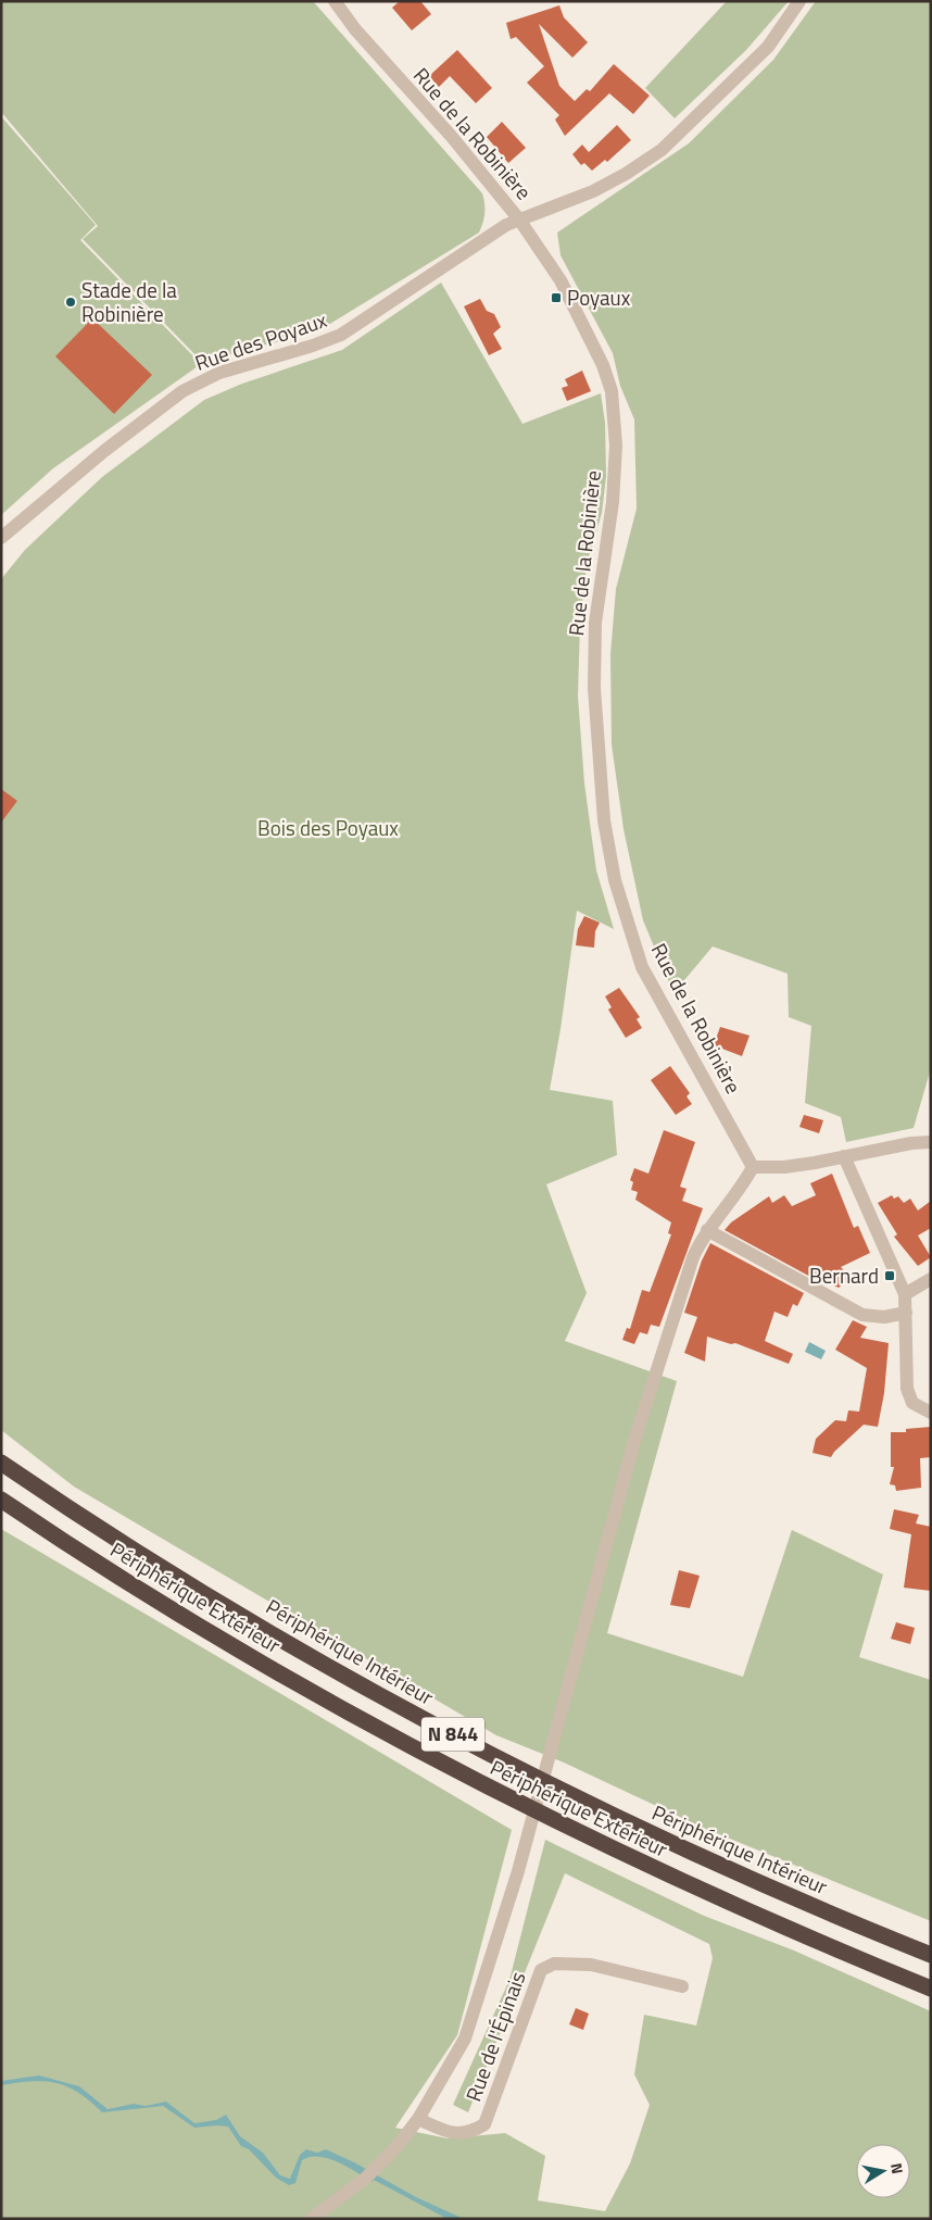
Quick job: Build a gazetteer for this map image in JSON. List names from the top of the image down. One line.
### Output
{"streets":{"highway":["Périphérique Extérieur","Périphérique Intérieur","N 844"],"street":["Rue de la Robinière","Rue des Poyaux","Rue de l'Épinais"]},"crossings":[["Rue de la Robinière","Rue des Poyaux"]],"parks":["Bois des Poyaux"],"places":{"transit":["Poyaux","Bernard"],"other":["Stade de la Robinière"]},"north":"right"}
